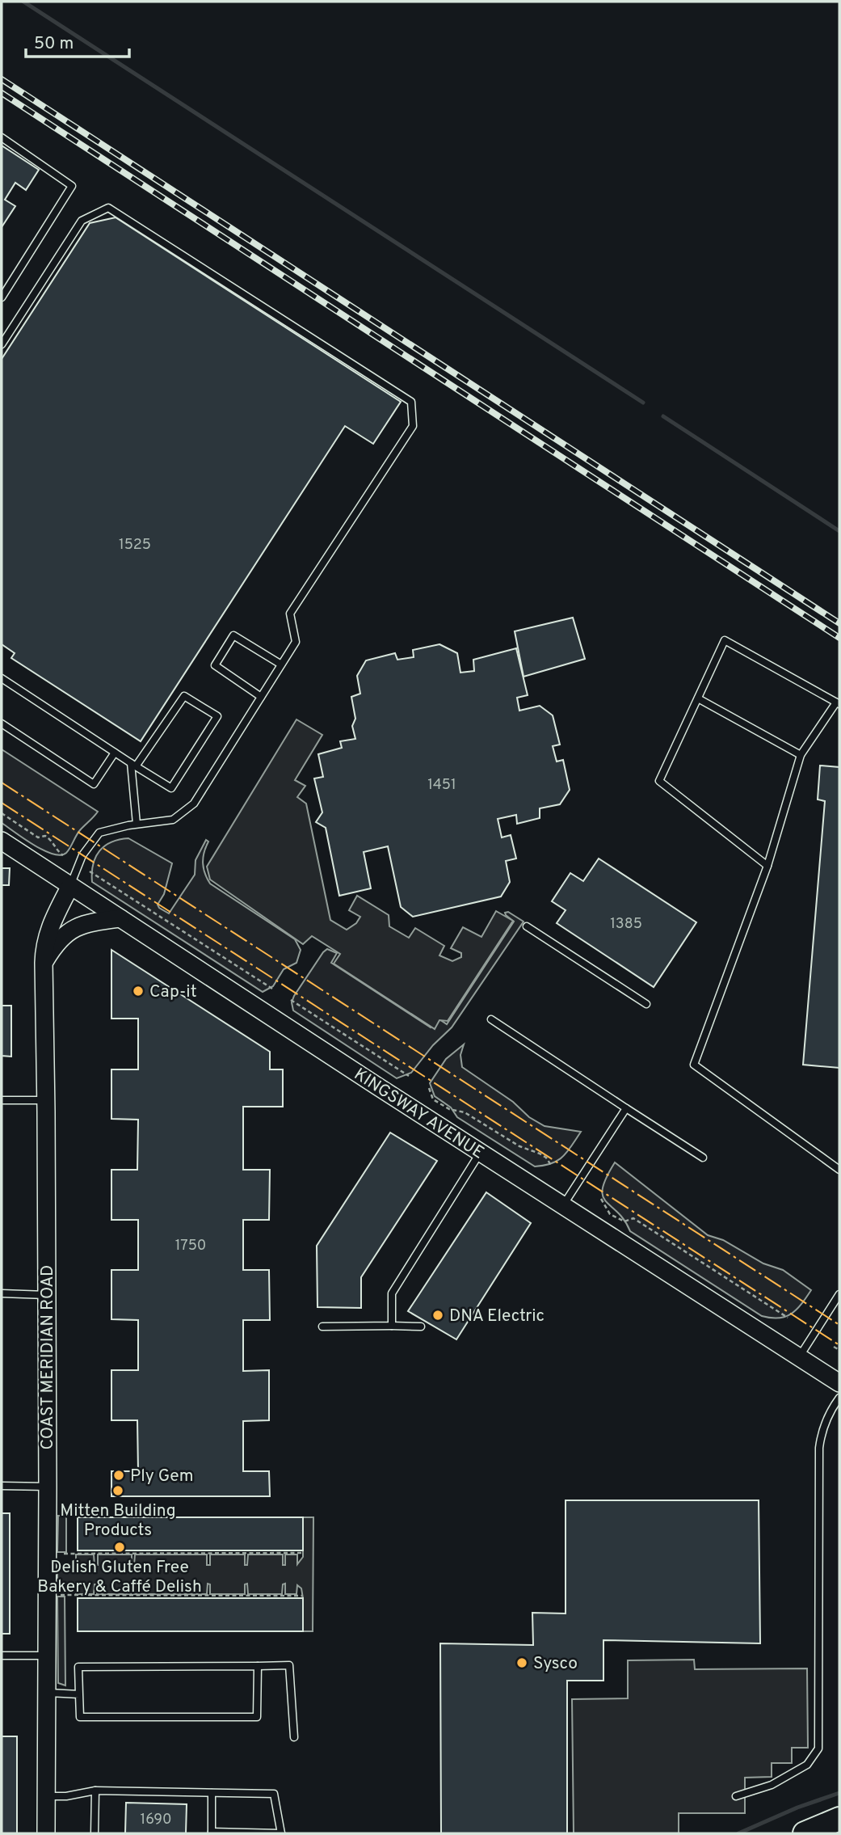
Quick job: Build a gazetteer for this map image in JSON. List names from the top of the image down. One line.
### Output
{"streets":{"main road":["KINGSWAY AVENUE","COAST MERIDIAN ROAD"]},"crossings":[["KINGSWAY AVENUE","COAST MERIDIAN ROAD"]],"places":["Cap-it","DNA Electric","Ply Gem","Mitten Building Products","Delish Gluten Free Bakery & Caffé Delish","Sysco"],"house_numbers":["1525","1451","1385","1750","1690"],"scale_bar":"50 m"}
